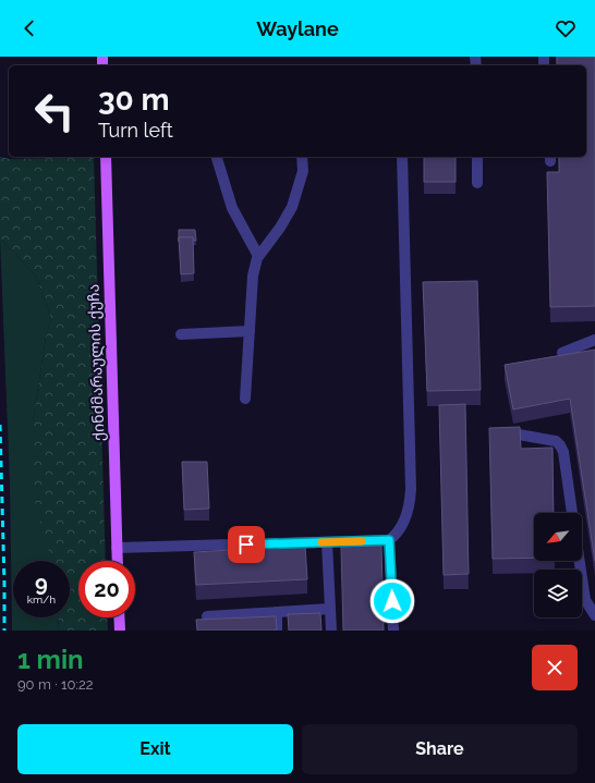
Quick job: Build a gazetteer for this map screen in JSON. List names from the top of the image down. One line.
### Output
{"streets":{"main road":["ქინძმარაულის ქუჩა"]},"north":"bottom left","page":{"header":"Waylane","turn":["30 m","Turn left"],"speed":"9 km/h","limit":"20","heading":["1 min","90 m · 10:22"],"buttons":["Exit","Share"]}}
